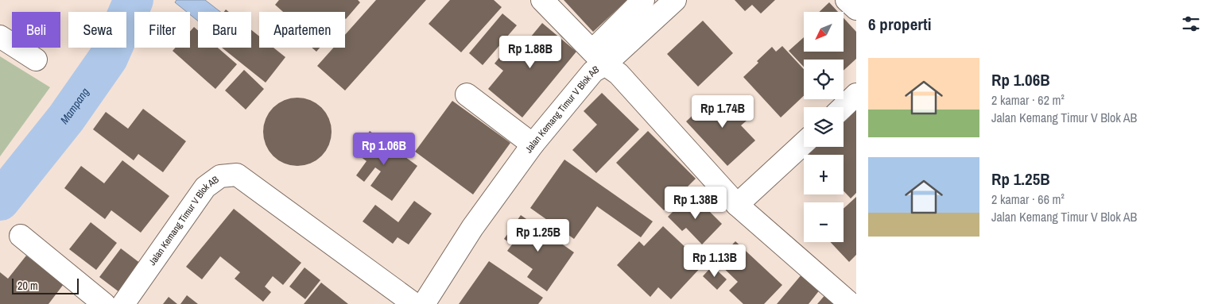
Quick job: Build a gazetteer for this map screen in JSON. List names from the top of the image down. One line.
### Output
{"streets":{"street":["Jalan Kemang Timur V Blok AB"]},"water":["Mampang"],"scale_bar":"20 m","north":"bottom left","page":{"heading":"6 properti","map_buttons":["+","−"],"chip":["Beli","Sewa","Filter","Baru","Apartemen"],"price":["Rp 1.88B","Rp 1.74B","Rp 1.06B","Rp 1.38B","Rp 1.25B","Rp 1.13B"],"list":[{"name":"Rp 1.06B","note":"2 kamar · 62 m² · Jalan Kemang Timur V Blok AB"},{"name":"Rp 1.25B","note":"2 kamar · 66 m² · Jalan Kemang Timur V Blok AB"}],"scale":"20 m"}}
